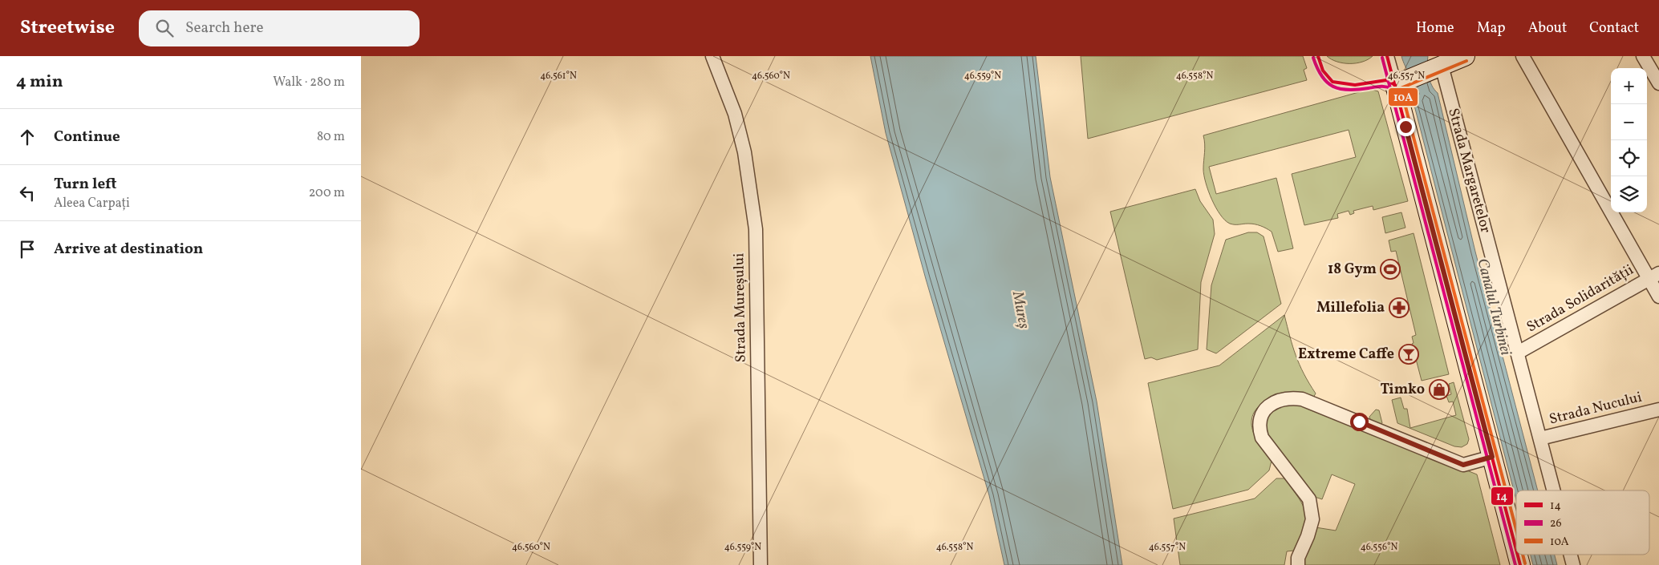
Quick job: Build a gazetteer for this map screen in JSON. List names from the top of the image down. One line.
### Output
{"streets":{"street":["Strada Margaretelor","Strada Solidarității","Strada Mureșului","Strada Nucului"]},"crossings":[["Strada Margaretelor","Strada Solidarității"],["Strada Margaretelor","Strada Nucului"]],"water":["Canalul Turbinei","Mureș"],"places":{"sports":["18 Gym"],"pharmacy":["Millefolia"],"bar":["Extreme Caffe"],"shop":["Timko"]},"lines":["transit line 14","transit line 26","transit line 10A"],"legend":["14","26","10A"],"page":{"header":"Streetwise","search":"Search here","nav":["Home","Map","About","Contact"],"heading":["4 min","Walk · 280 m"],"map_buttons":["+","−"],"list":[["Continue","80 m"],["Turn left","Aleea Carpați","200 m"],"Arrive at destination"]},"coordinates":["46.561°N","46.560°N","46.559°N","46.558°N","46.557°N","46.556°N"]}
